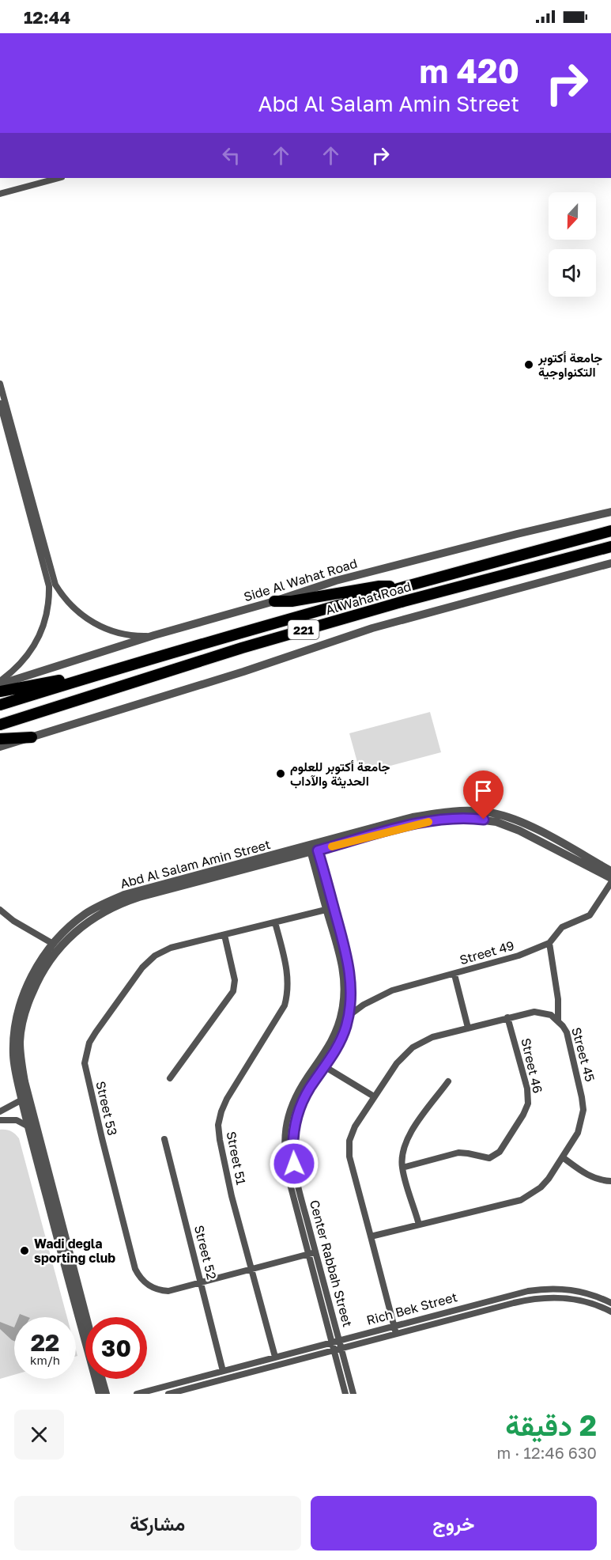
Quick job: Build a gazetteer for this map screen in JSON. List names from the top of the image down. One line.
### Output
{"streets":{"highway":["Al Wahat Road","221"],"street":["Side Al Wahat Road","Abd Al Salam Amin Street","Street 49","Street 45","Street 46","Street 53","Street 51","Street 52","Center Rabbah Street","Rich Bek Street"]},"crossings":[["Abd Al Salam Amin Street","Center Rabbah Street"],["Street 49","Center Rabbah Street"],["Street 45","Street 46"],["Street 45","Rich Bek Street"],["Street 53","Street 51"],["Street 53","Street 52"],["Street 53","Center Rabbah Street"],["Street 51","Rich Bek Street"],["Street 52","Rich Bek Street"],["Center Rabbah Street","Rich Bek Street"]],"places":["جامعة أكتوبر التكنواوجية","جامعة أكتوبر للعلوم الحديثة والآداب","Wadi degla sporting club"],"north":"bottom","page":{"status":"12:44","turn":["420 m","Abd Al Salam Amin Street"],"speed":"22 km/h","limit":"30","heading":["2 دقيقة","630 m · 12:46"],"buttons":["خروج","مشاركة"]}}
